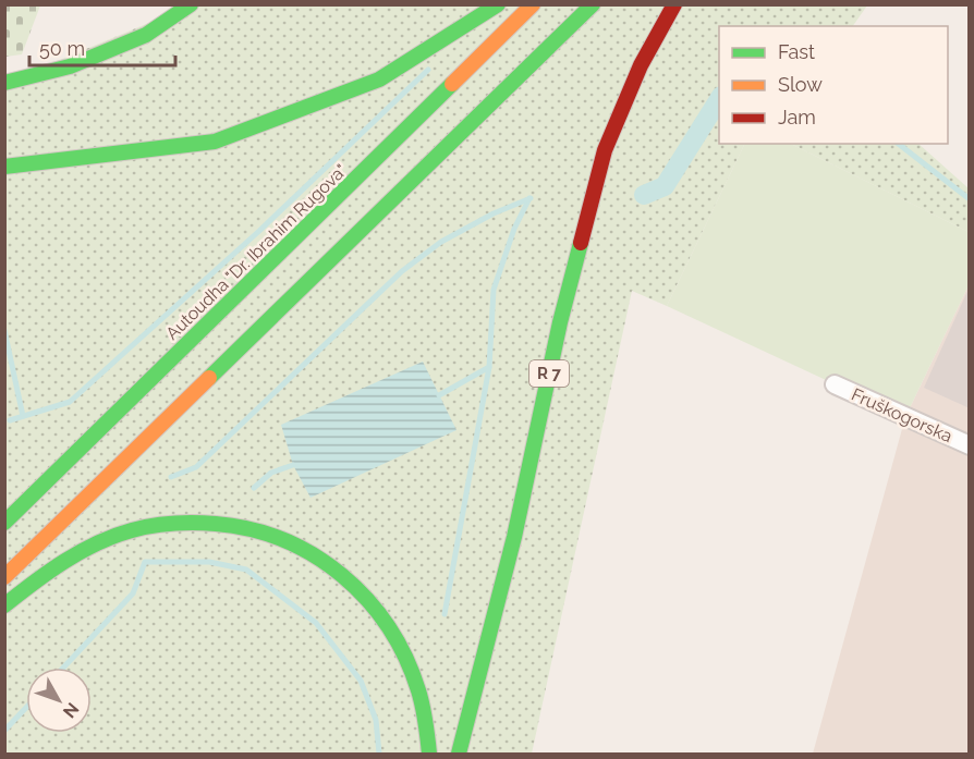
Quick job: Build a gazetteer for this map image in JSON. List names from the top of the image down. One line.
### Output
{"streets":{"main road":["Autoudha \"Dr. Ibrahim Rugova\"","R 7"],"street":["Fruškogorska"]},"legend":["Fast","Slow","Jam"],"scale_bar":"50 m","north":"bottom right"}
